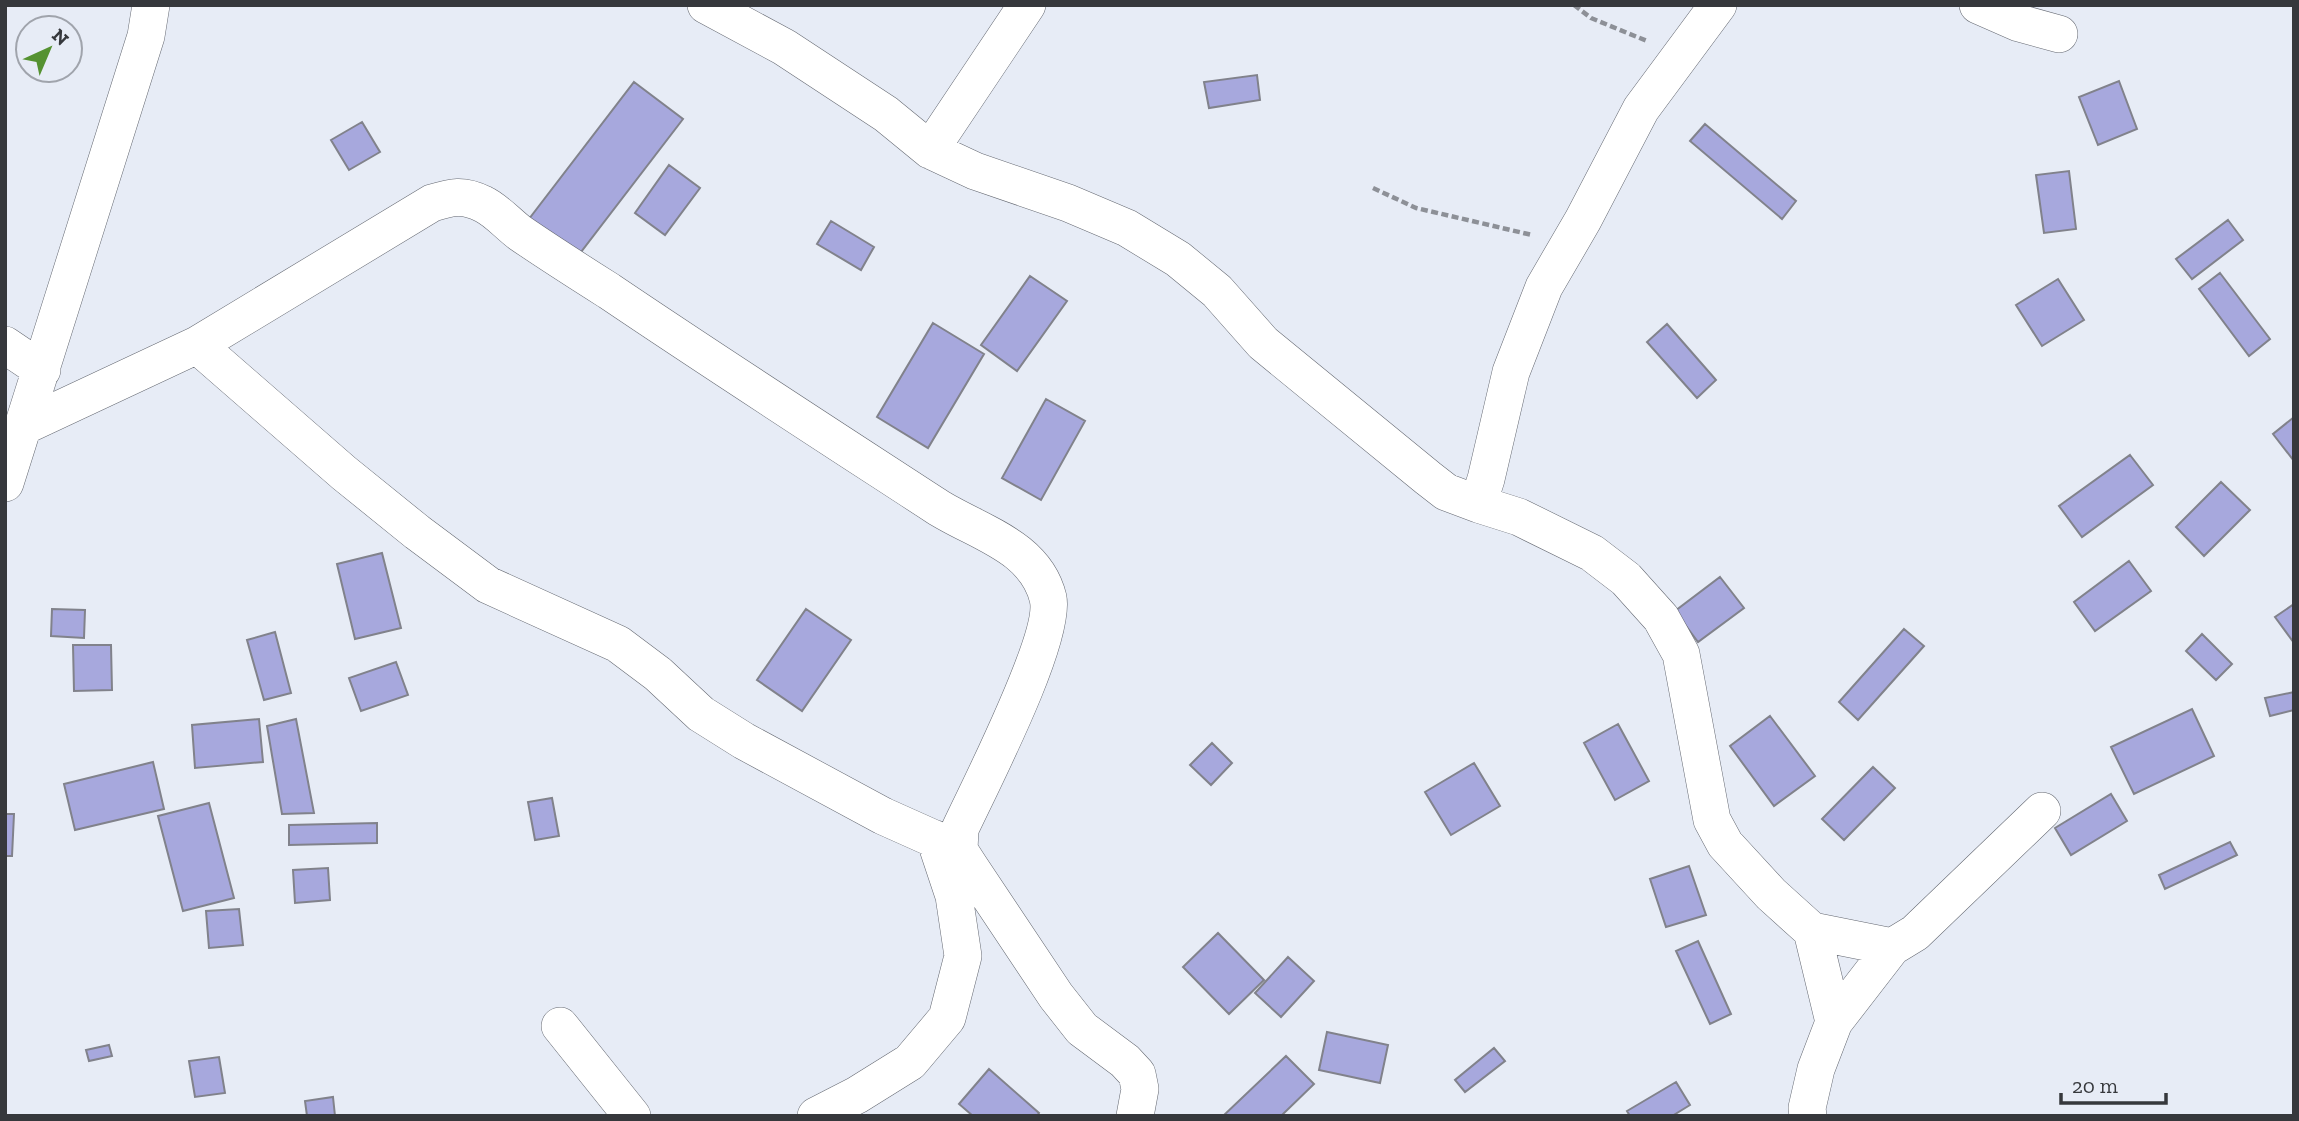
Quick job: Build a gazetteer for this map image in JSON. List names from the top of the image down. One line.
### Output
{"scale_bar":"20 m","north":"top right"}
